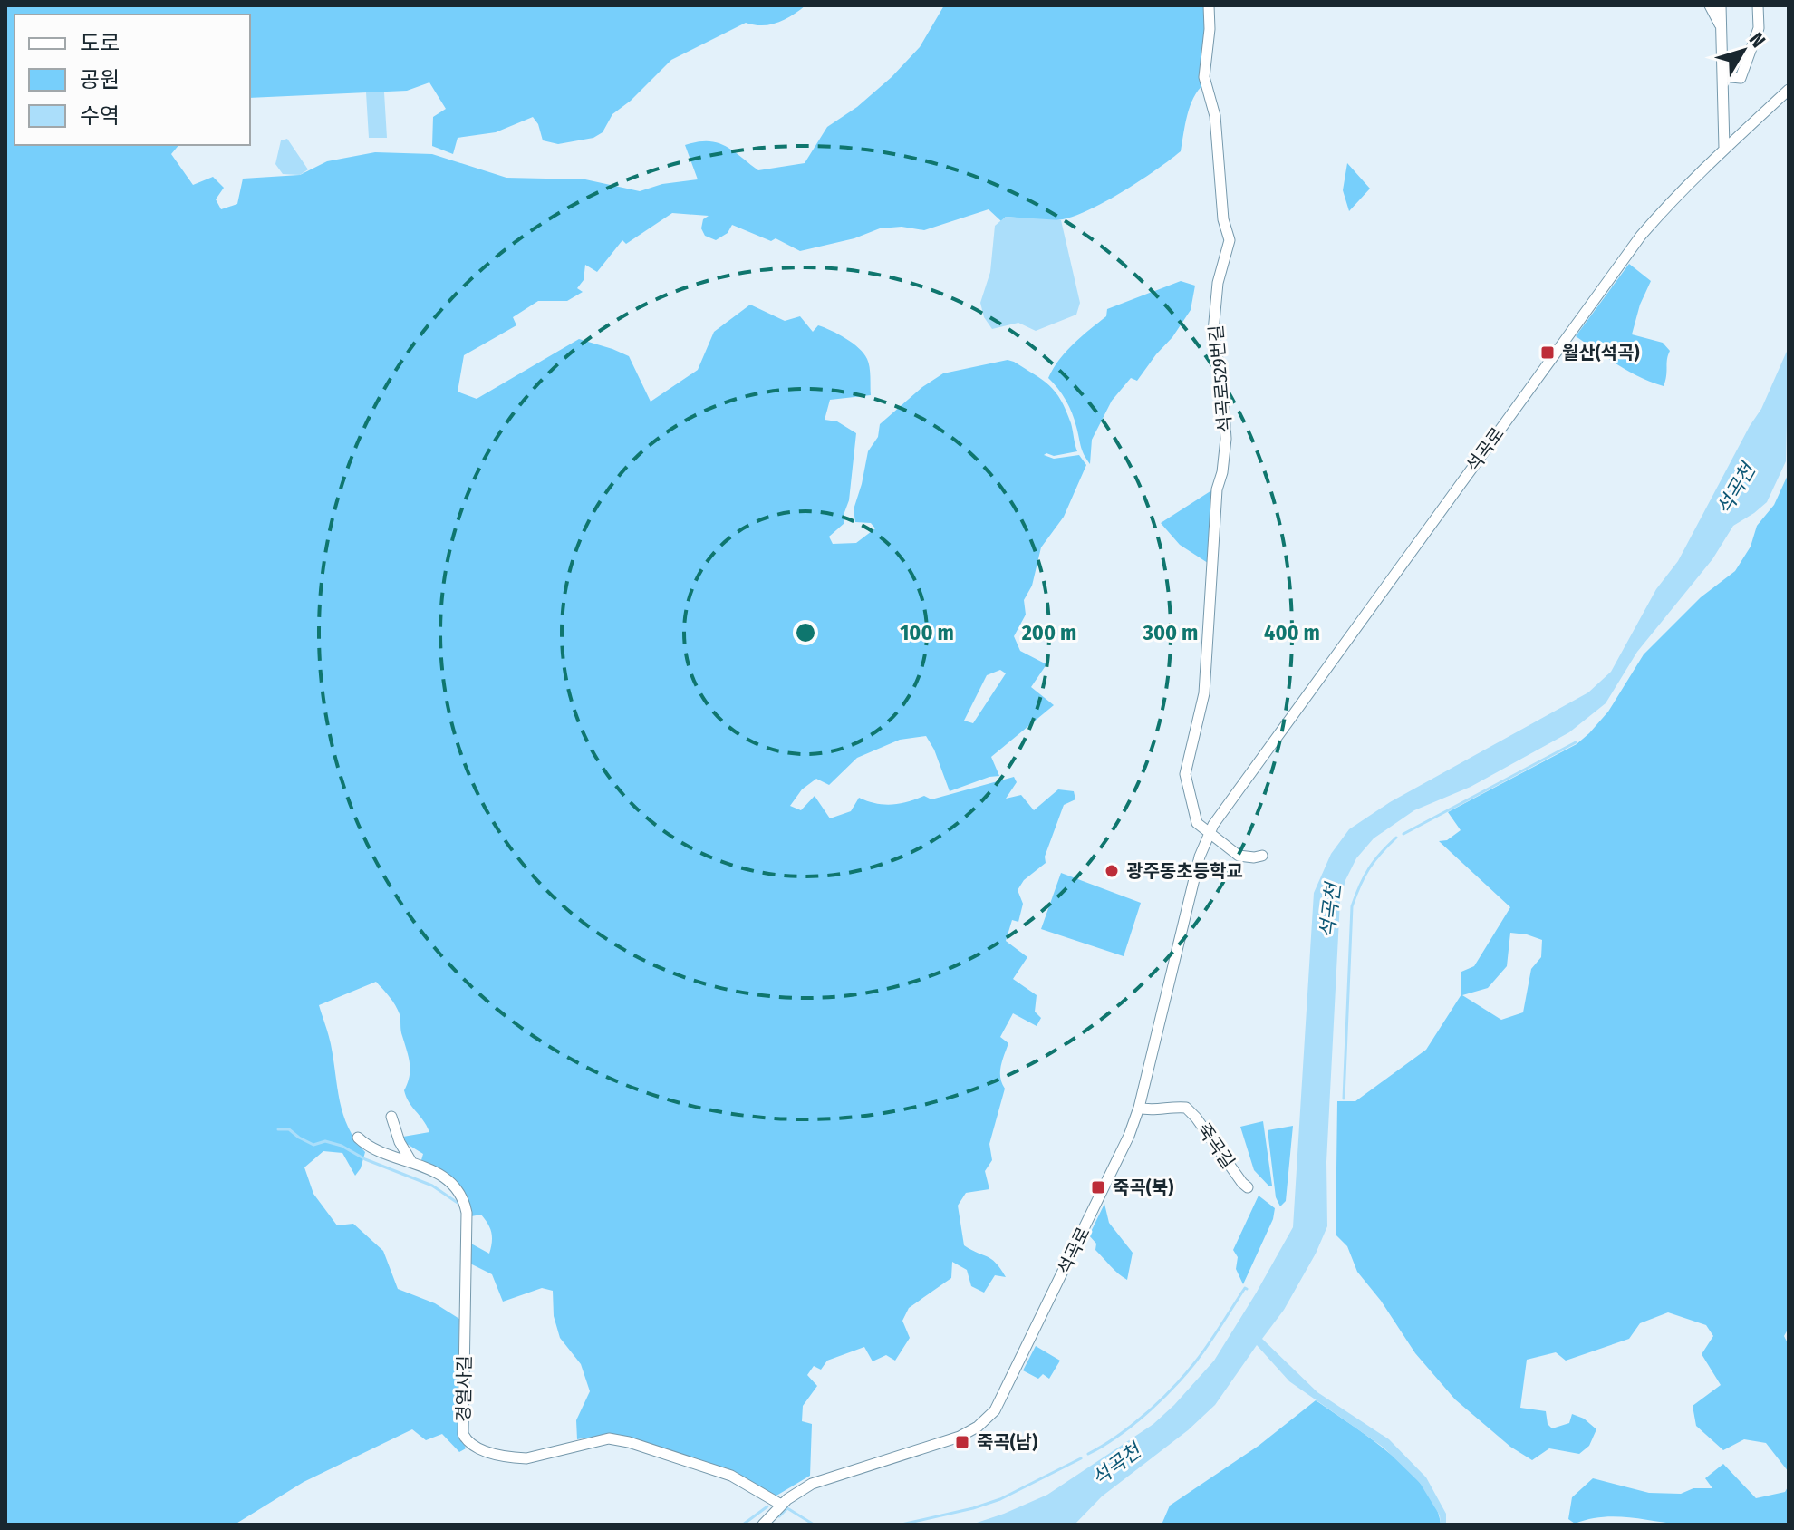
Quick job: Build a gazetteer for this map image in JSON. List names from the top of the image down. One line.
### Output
{"streets":{"street":["석곡로529번길","석곡로","죽곡길","경열사길"]},"crossings":[["석곡로529번길","석곡로"],["석곡로","죽곡길"],["석곡로","경열사길"]],"water":["석곡천"],"places":{"transit":["월산(석곡)","죽곡(북)","죽곡(남)"],"other":["광주동초등학교"]},"legend":["도로","공원","수역"],"north":"top right","rings":["100 m","200 m","300 m","400 m"]}
